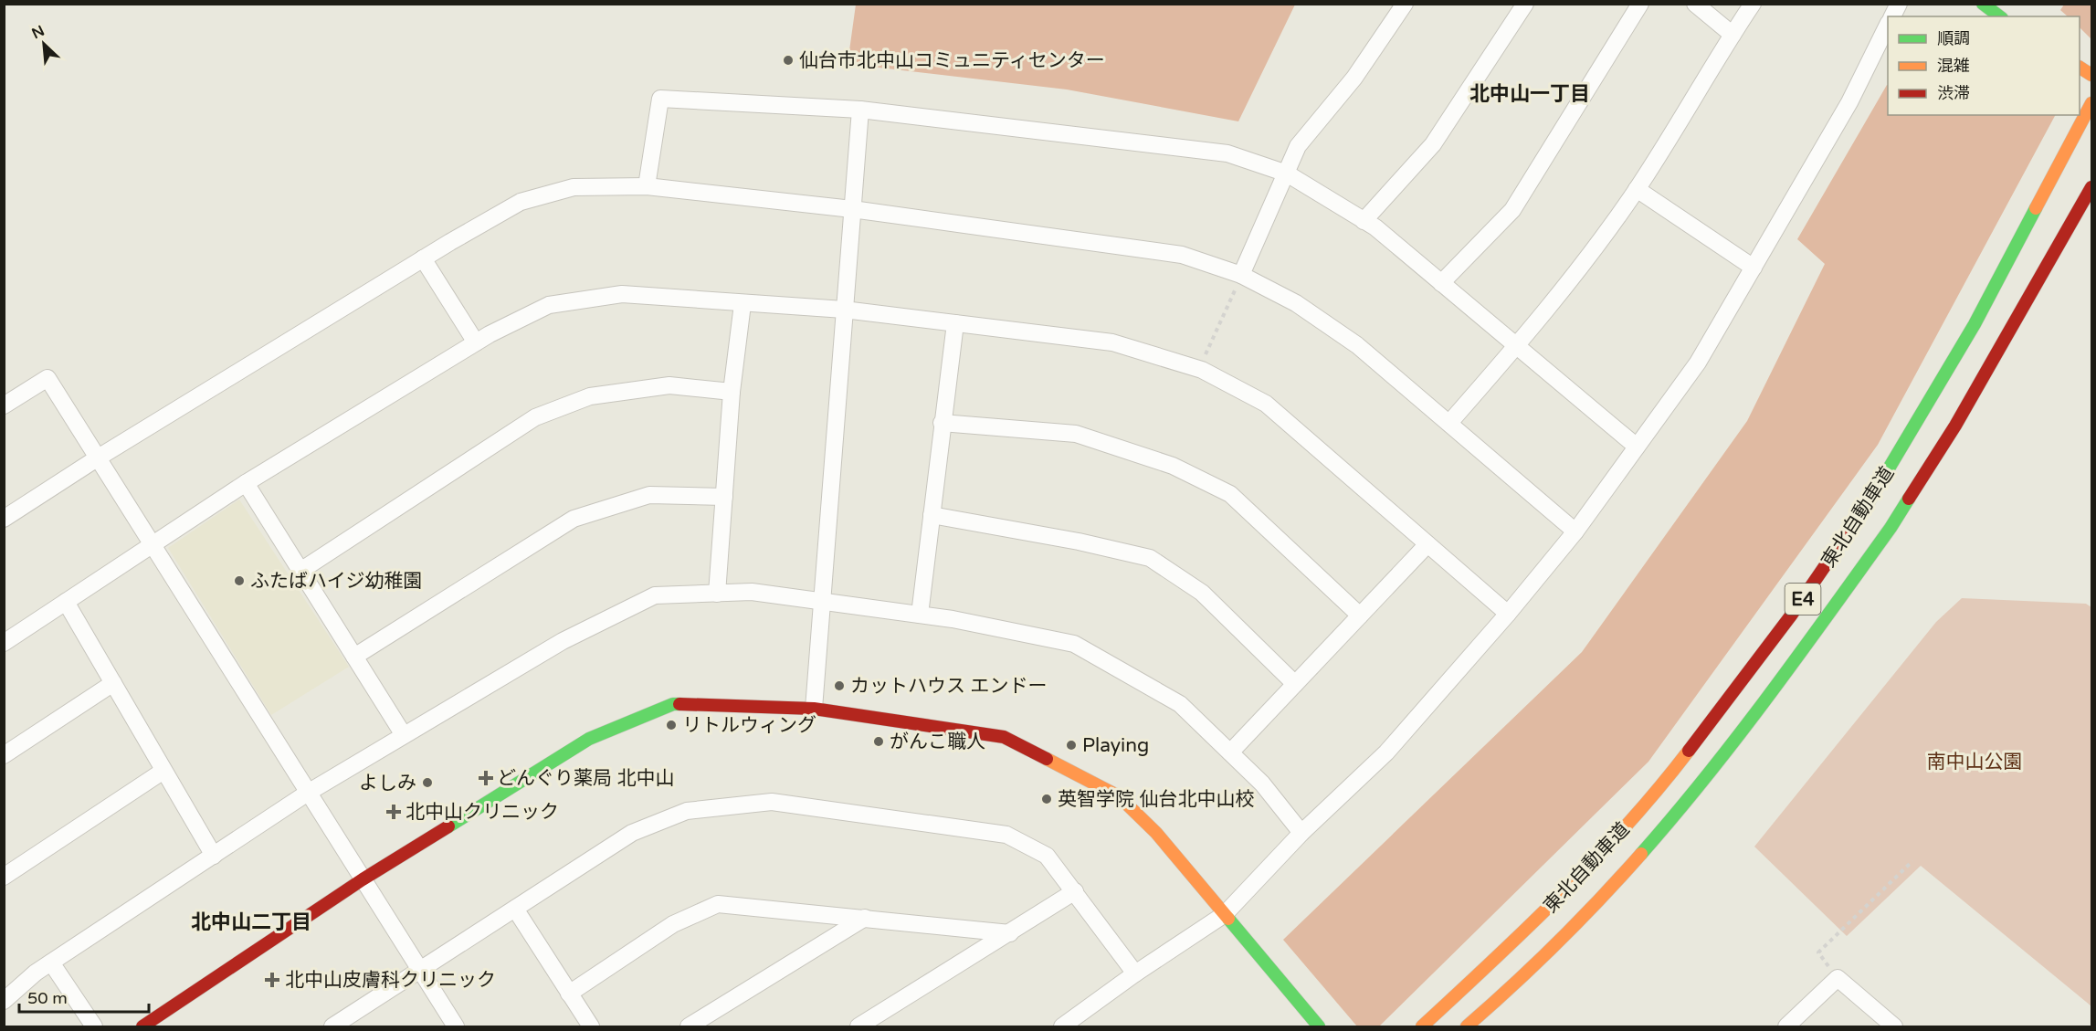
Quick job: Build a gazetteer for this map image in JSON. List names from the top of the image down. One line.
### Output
{"streets":{"main road":["東北自動車道","E4"]},"districts":["北中山一丁目","北中山二丁目"],"parks":["南中山公園"],"places":{"other":["仙台市北中山コミュニティセンター","ふたばハイジ幼稚園","カットハウス エンドー","リトルウィング","がんこ職人","Playing","よしみ","英智学院 仙台北中山校"],"health":["どんぐり薬局 北中山","北中山クリニック","北中山皮膚科クリニック"]},"legend":["順調","混雑","渋滞"],"scale_bar":"50 m","north":"top left"}
